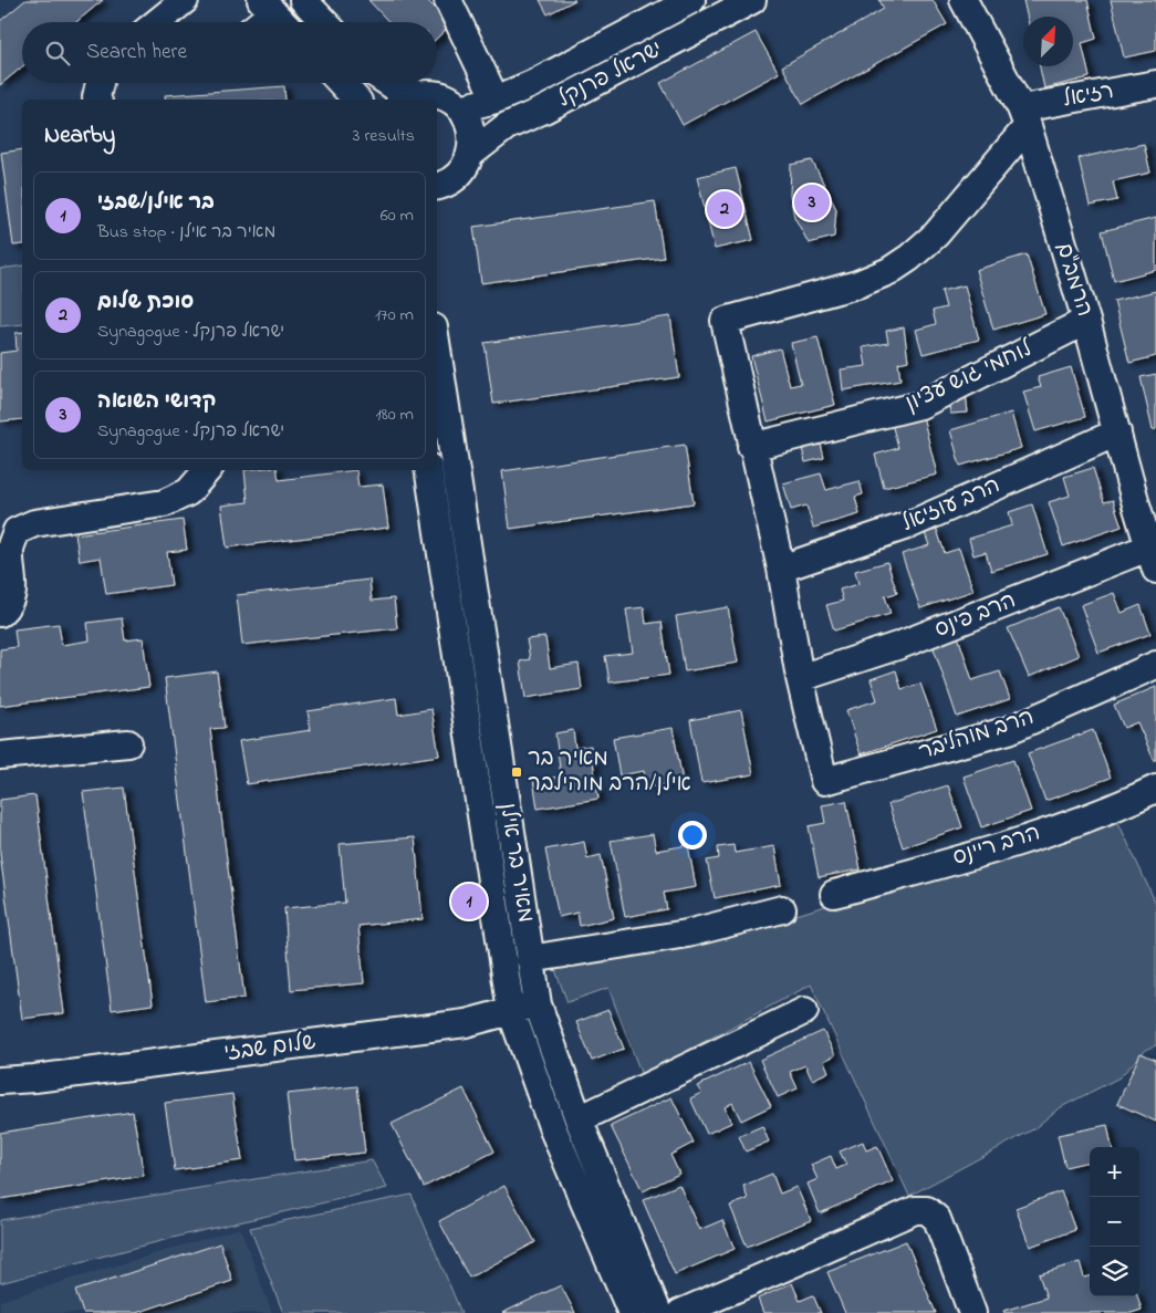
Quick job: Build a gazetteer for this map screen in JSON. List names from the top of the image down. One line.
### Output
{"streets":{"street":["ישראל פרנקל","רזיאל","הרמב\"ם","לוחמי גוש עציון","הרב עוזיאל","הרב פינס","הרב מוהליבר","הרב ריינס","מאיר בר אילן","שלום שבזי"]},"crossings":[["רזיאל","הרמב\"ם"],["הרמב\"ם","לוחמי גוש עציון"],["הרמב\"ם","הרב עוזיאל"],["הרמב\"ם","הרב פינס"],["הרב פינס","הרב מוהליבר"],["מאיר בר אילן","שלום שבזי"]],"places":{"transit":["מאיר בר אילן/הרב מוהילבר"]},"north":"top right","page":{"search":"Search here","heading":["Nearby","3 results"],"list":[{"mark":"1","name":"בר אילן/שבזי","note":"Bus stop · מאיר בר אילן","value":"60 m"},{"mark":"2","name":"סוכת שלום","note":"Synagogue · ישראל פרנקל","value":"170 m"},{"mark":"3","name":"קדושי השואה","note":"Synagogue · ישראל פרנקל","value":"180 m"}],"pins":["3","2","1"],"map_buttons":["+","−"]}}
